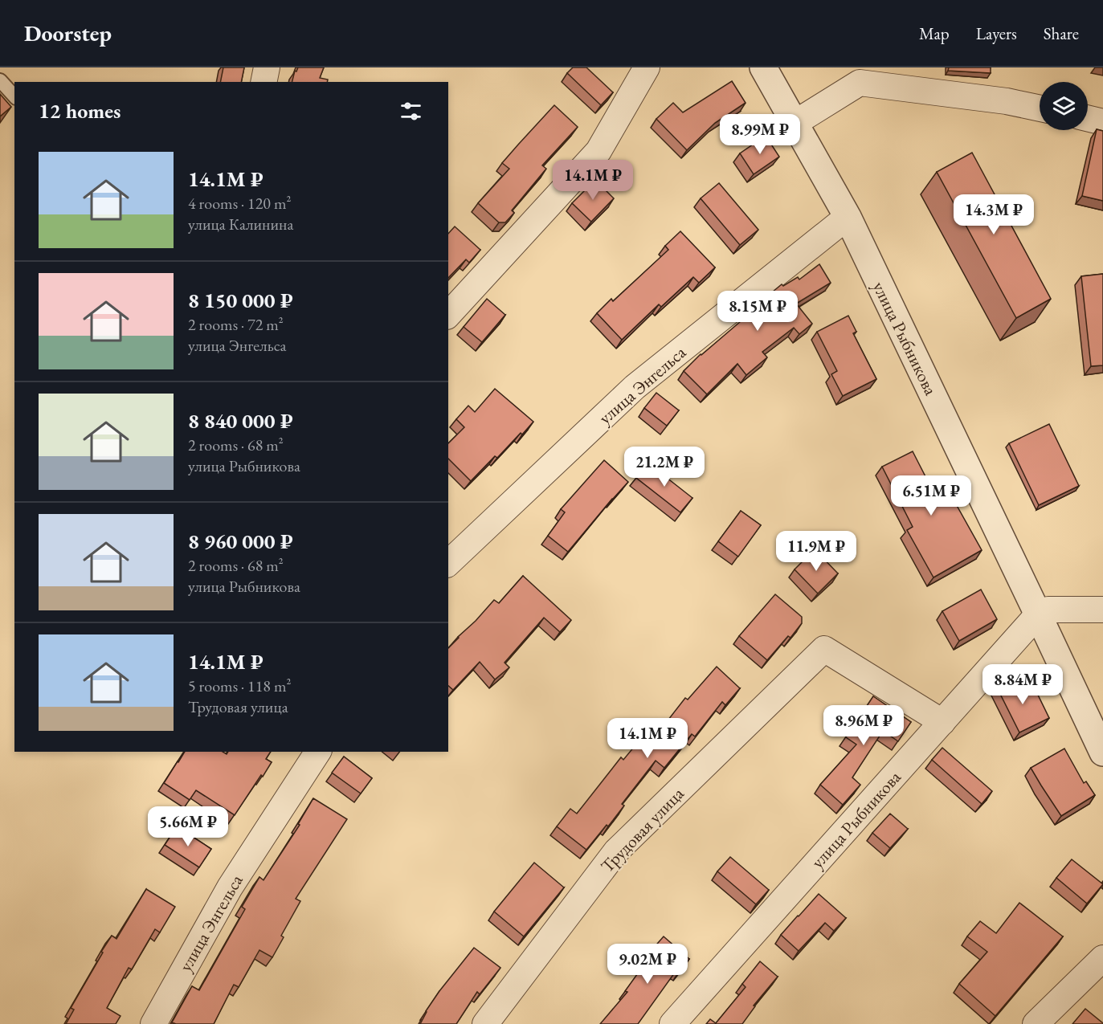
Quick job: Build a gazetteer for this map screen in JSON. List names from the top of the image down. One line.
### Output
{"streets":{"street":["улица Рыбникова","улица Энгельса","Трудовая улица"]},"crossings":[["улица Рыбникова","улица Энгельса"],["улица Рыбникова","Трудовая улица"]],"page":{"header":"Doorstep","nav":["Map","Layers","Share"],"heading":"12 homes","price":["8.99M ₽","14.1M ₽","14.3M ₽","8.15M ₽","21.2M ₽","6.51M ₽","11.9M ₽","8.84M ₽","8.96M ₽","14.1M ₽","5.66M ₽","9.02M ₽"],"list":[{"name":"14.1M ₽","note":"4 rooms · 120 m² · улица Калинина"},{"name":"8 150 000 ₽","note":"2 rooms · 72 m² · улица Энгельса"},{"name":"8 840 000 ₽","note":"2 rooms · 68 m² · улица Рыбникова"},{"name":"8 960 000 ₽","note":"2 rooms · 68 m² · улица Рыбникова"},{"name":"14.1M ₽","note":"5 rooms · 118 m² · Трудовая улица"}]}}
